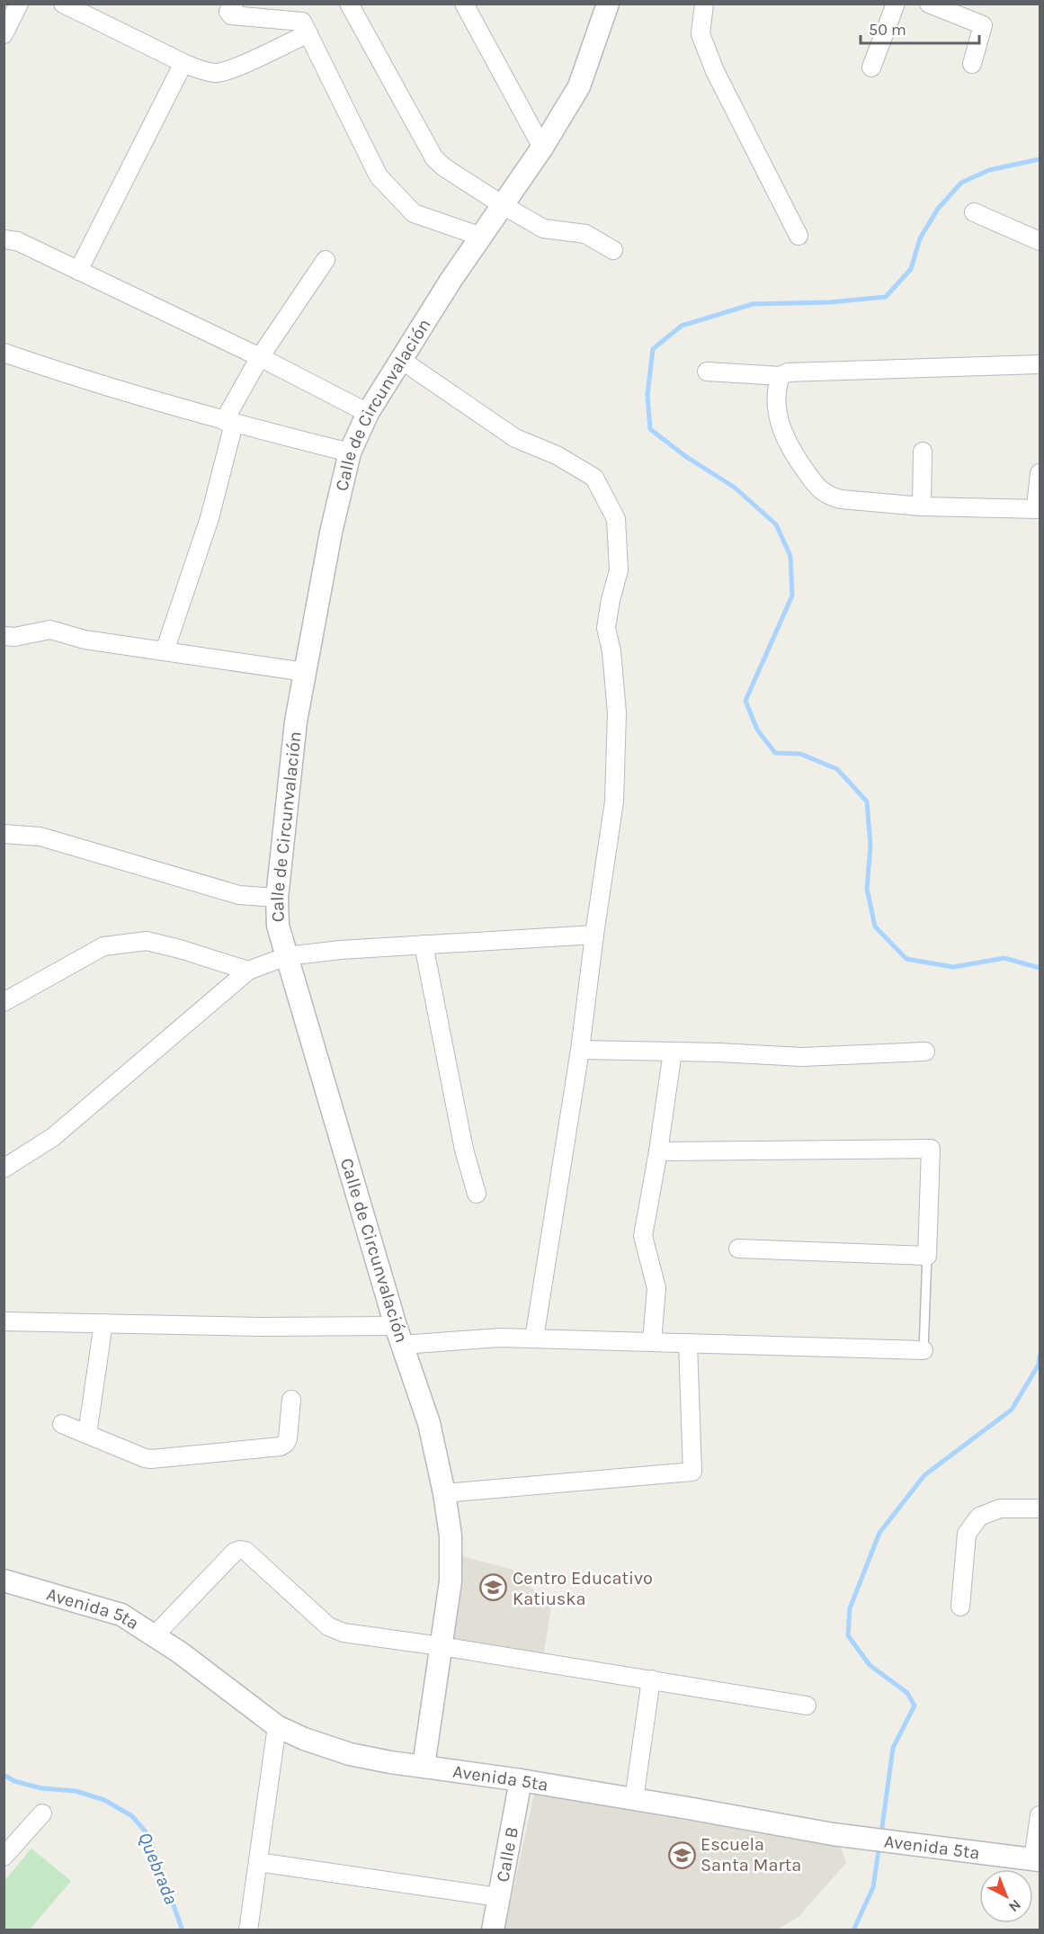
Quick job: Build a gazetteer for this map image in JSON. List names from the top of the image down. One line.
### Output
{"streets":{"street":["Calle de Circunvalación","Avenida 5ta","Calle B"]},"crossings":[["Calle de Circunvalación","Avenida 5ta"],["Avenida 5ta","Calle B"]],"water":["Quebrada"],"places":{"school or university":["Centro Educativo Katiuska","Escuela Santa Marta"]},"scale_bar":"50 m","north":"bottom right"}
